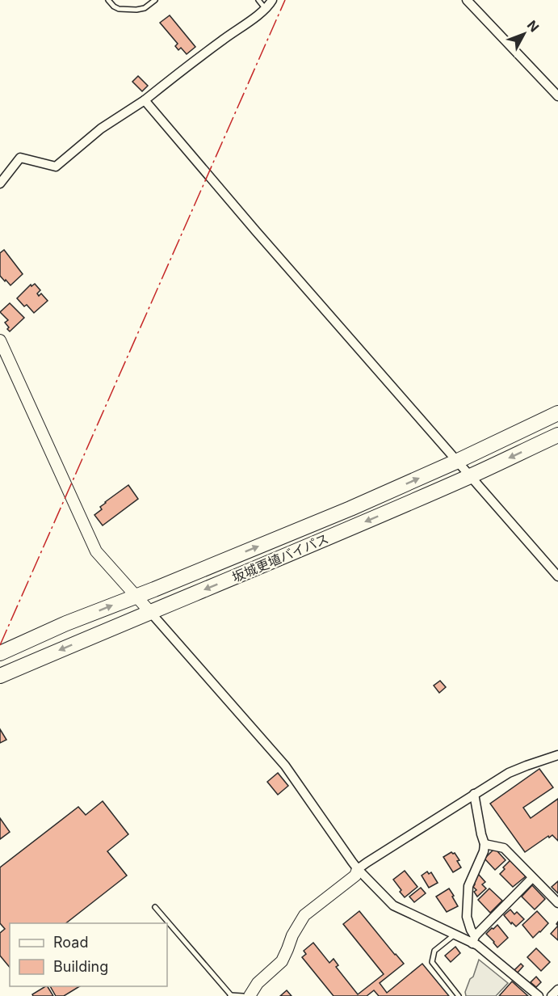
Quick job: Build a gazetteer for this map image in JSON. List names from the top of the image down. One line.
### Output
{"streets":{"highway":["坂城更埴バイパス"]},"legend":["Road","Building"],"north":"top right"}
